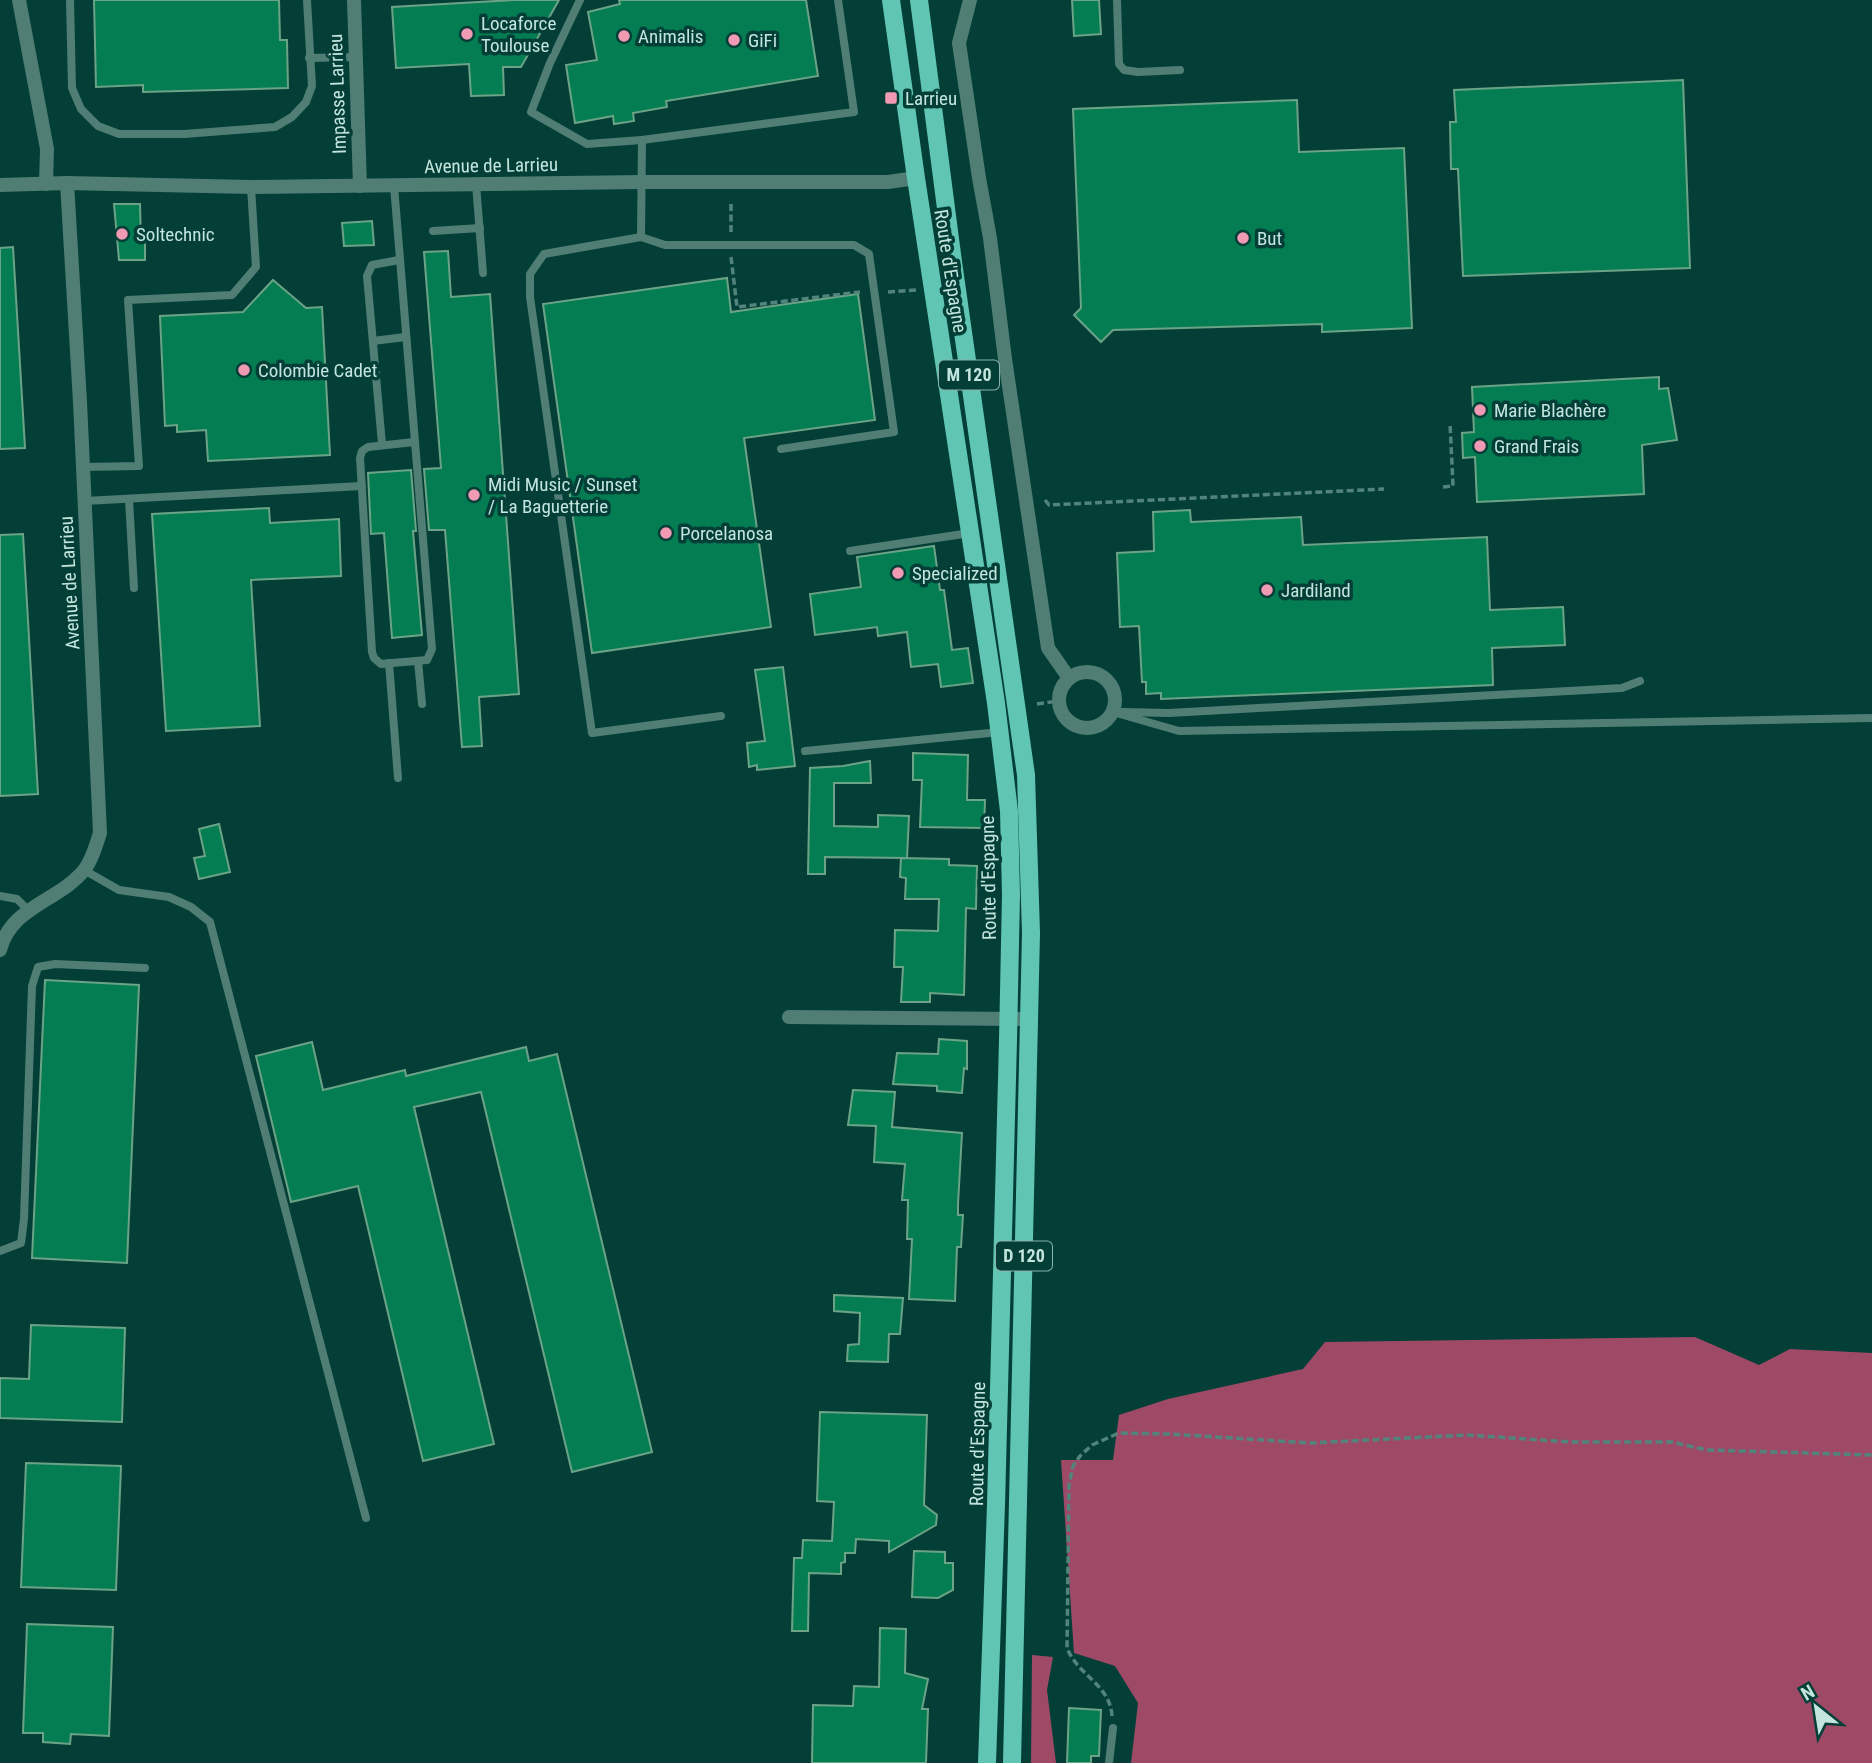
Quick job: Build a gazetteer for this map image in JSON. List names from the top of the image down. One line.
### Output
{"streets":{"main road":["Route d'Espagne","M 120","D 120"],"street":["Impasse Larrieu","Avenue de Larrieu"]},"crossings":[["Impasse Larrieu","Avenue de Larrieu"],["Avenue de Larrieu","Route d'Espagne"]],"places":{"other":["Locaforce Toulouse","Animalis","GiFi","Soltechnic","But","Colombie Cadet","Marie Blachère","Grand Frais","Midi Music / Sunset / La Baguetterie","Porcelanosa","Specialized","Jardiland"],"transit":["Larrieu"]},"north":"top left"}
